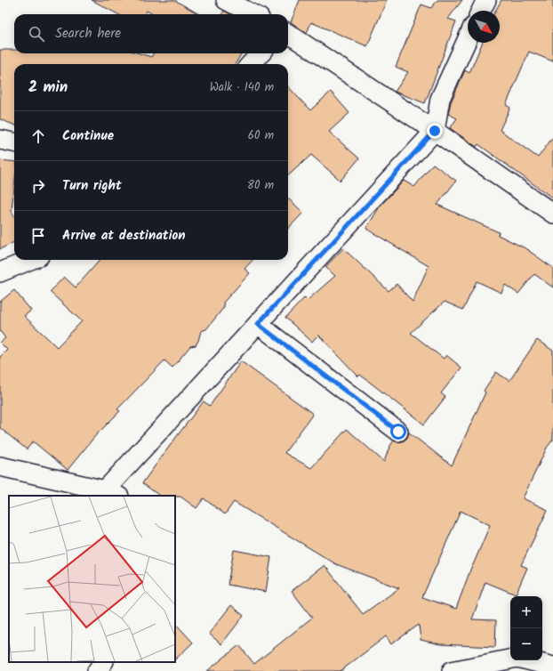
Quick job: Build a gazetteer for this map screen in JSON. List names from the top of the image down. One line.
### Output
{"north":"bottom right","page":{"search":"Search here","heading":["2 min","Walk · 140 m"],"list":[["Continue","60 m"],["Turn right","80 m"],"Arrive at destination"],"map_buttons":["+","−"]}}
